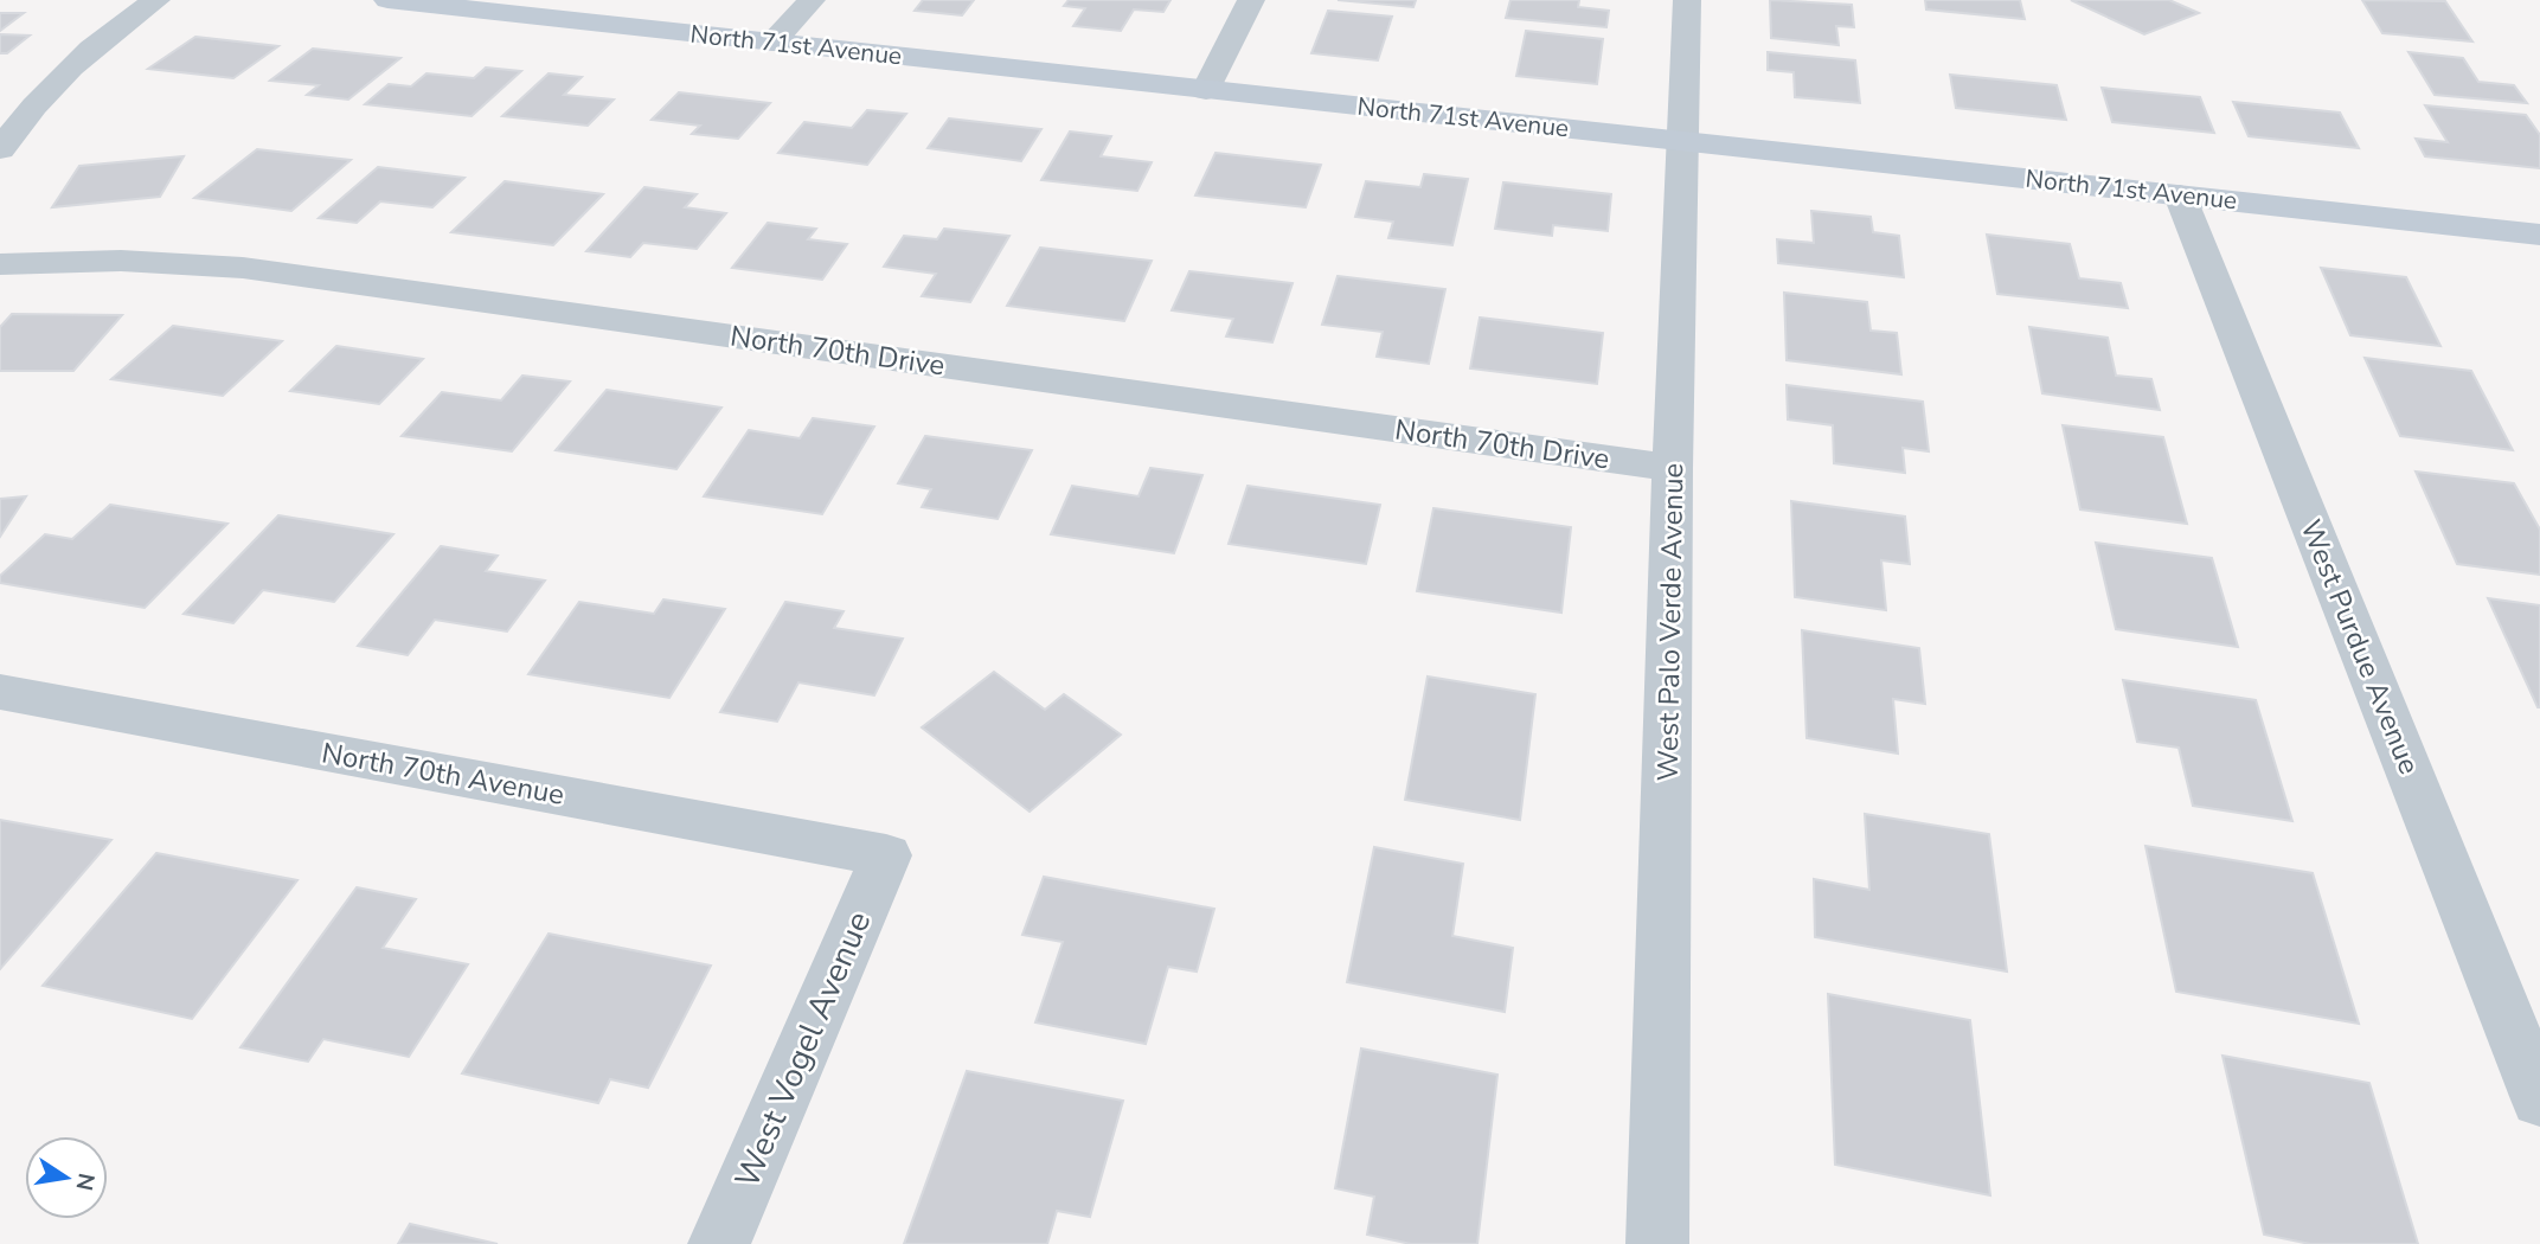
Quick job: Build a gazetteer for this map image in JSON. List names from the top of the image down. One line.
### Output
{"streets":{"street":["North 71st Avenue","North 70th Drive","West Palo Verde Avenue","West Purdue Avenue","North 70th Avenue","West Vogel Avenue"]},"crossings":[["North 71st Avenue","West Palo Verde Avenue"],["North 71st Avenue","West Purdue Avenue"],["North 70th Drive","West Palo Verde Avenue"],["North 70th Avenue","West Vogel Avenue"]],"north":"right"}
